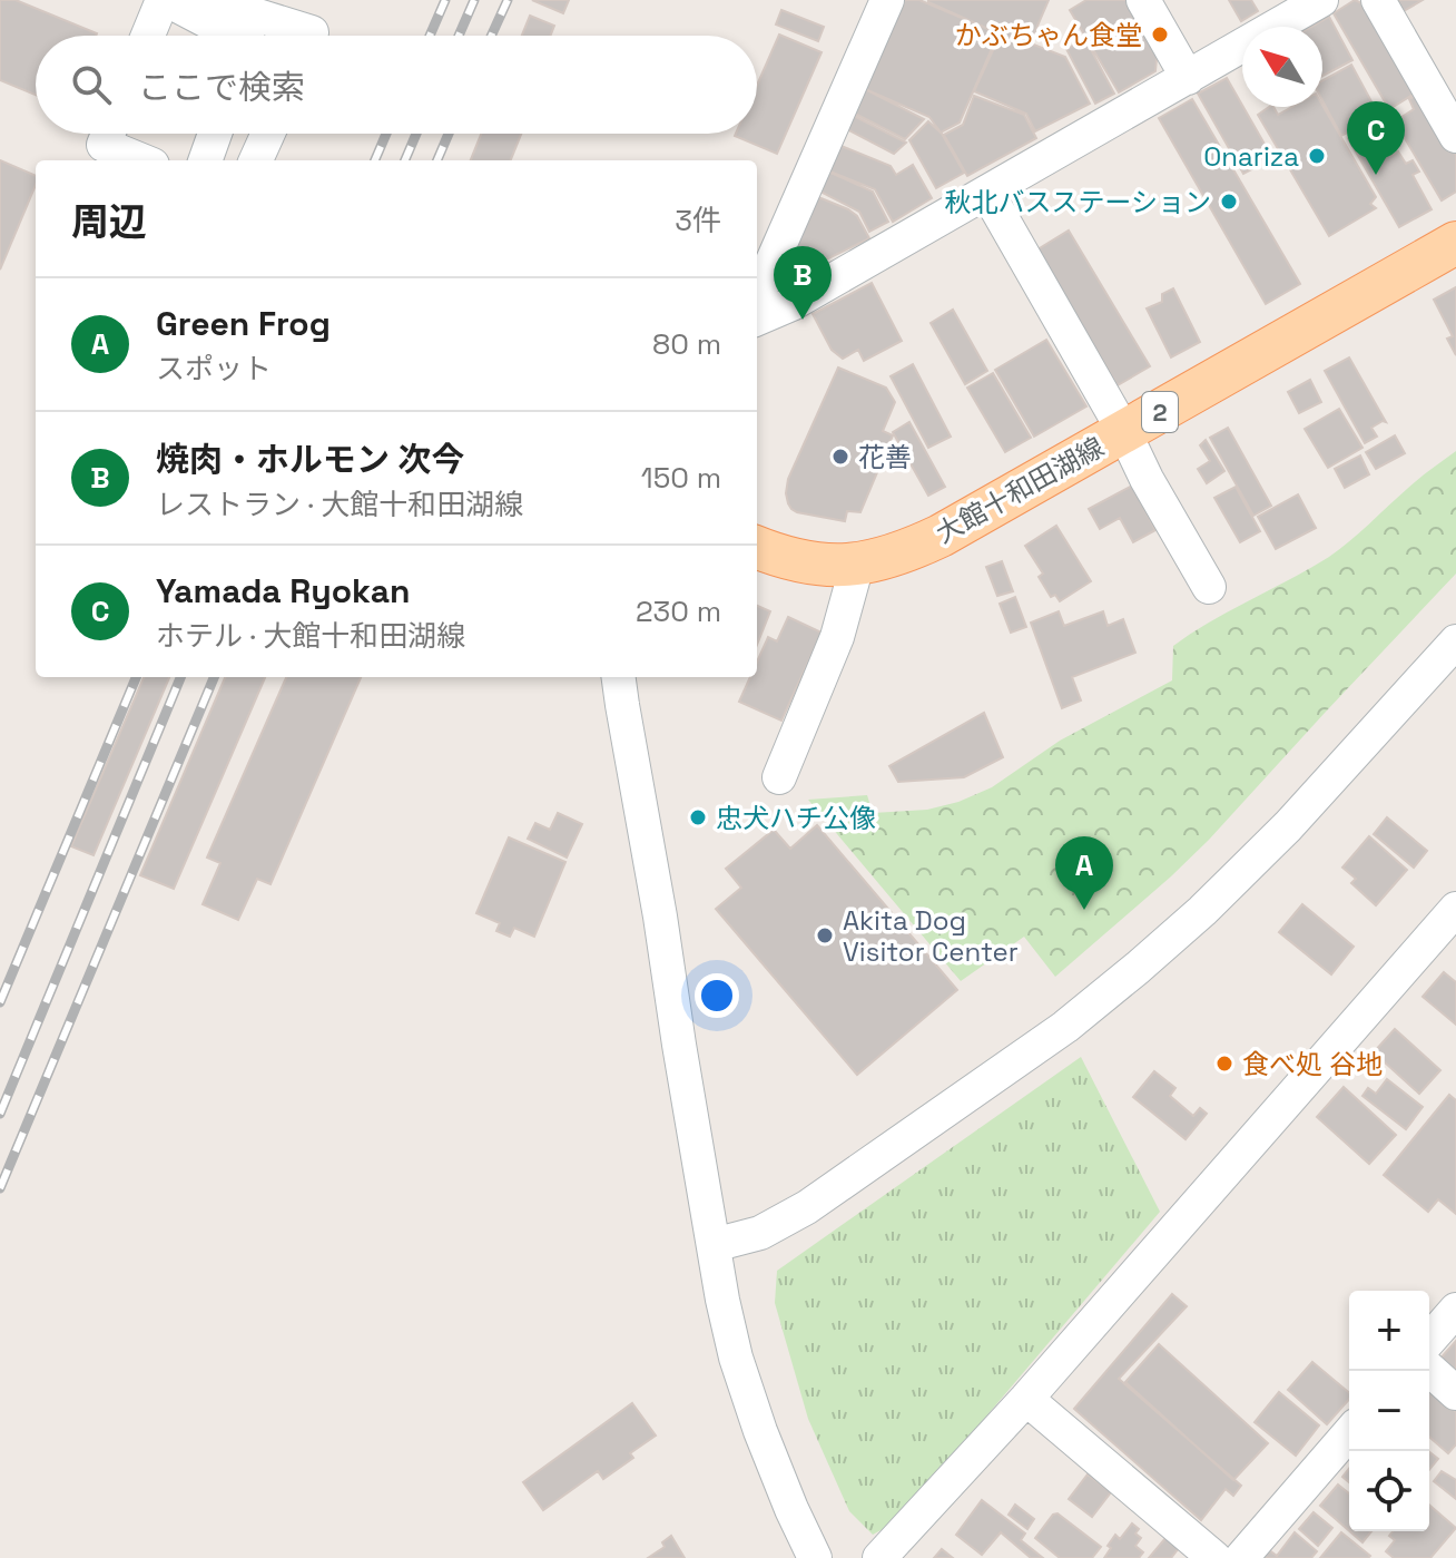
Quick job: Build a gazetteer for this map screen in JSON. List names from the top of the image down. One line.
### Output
{"streets":{"main road":["2","大館十和田湖線"]},"places":["かぶちゃん食堂","Onariza","秋北バスステーション","花善","忠犬ハチ公像","Akita Dog Visitor Center","食べ処 谷地"],"north":"top left","page":{"search":"ここで検索","pins":["C","B","A"],"heading":["周辺","3件"],"list":[{"mark":"A","name":"Green Frog","note":"スポット","value":"80 m"},{"mark":"B","name":"焼肉・ホルモン 次今","note":"レストラン · 大館十和田湖線","value":"150 m"},{"mark":"C","name":"Yamada Ryokan","note":"ホテル · 大館十和田湖線","value":"230 m"}],"map_buttons":["+","−"]}}
